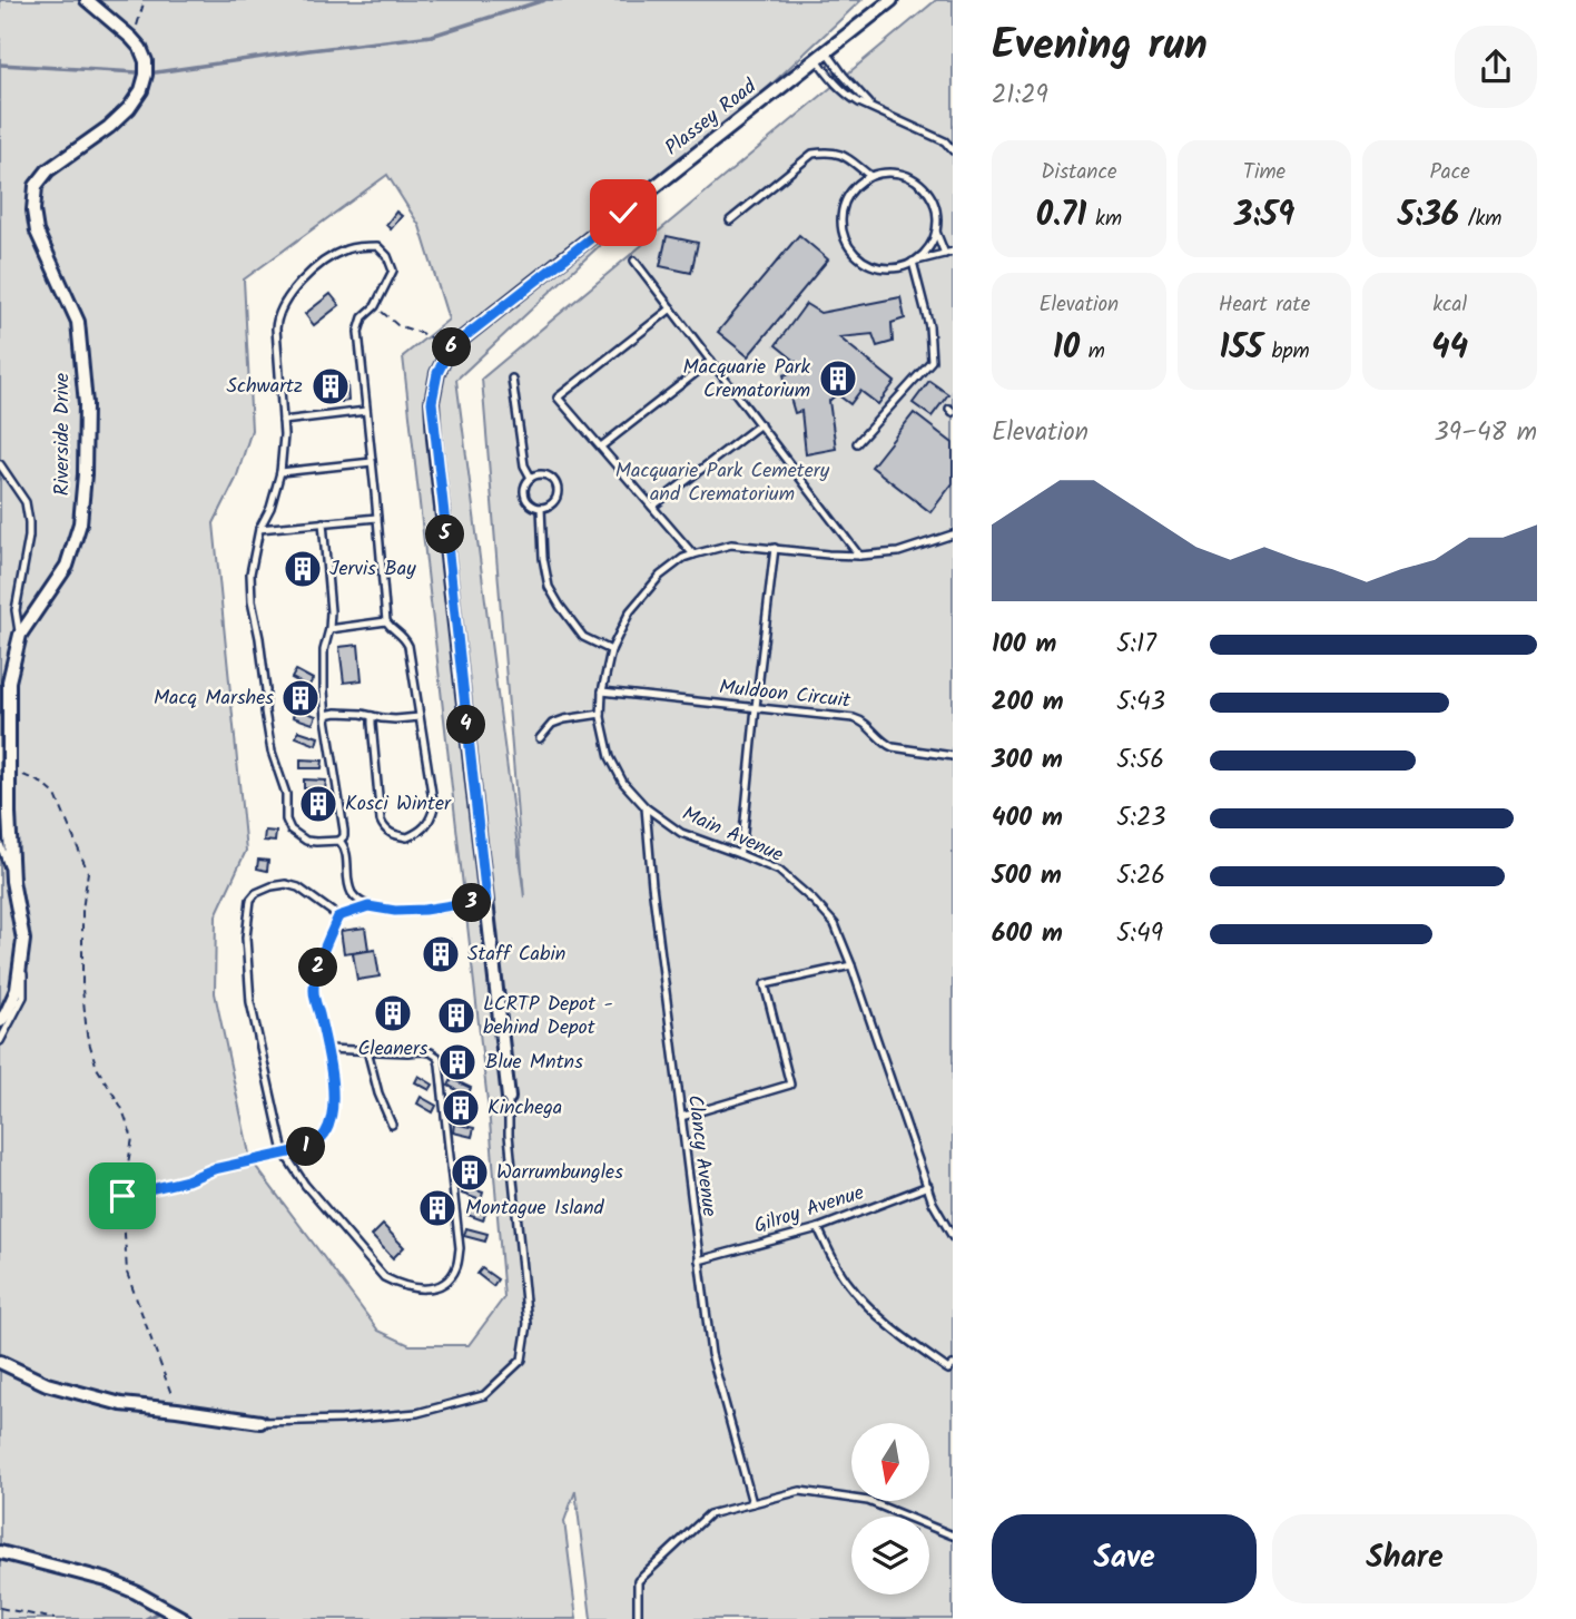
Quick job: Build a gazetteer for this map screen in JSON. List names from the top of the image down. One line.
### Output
{"streets":{"street":["Plassey Road","Riverside Drive"],"lane":["Muldoon Circuit","Main Avenue","Clancy Avenue","Gilroy Avenue"]},"crossings":[["Muldoon Circuit","Main Avenue"],["Main Avenue","Clancy Avenue"],["Main Avenue","Gilroy Avenue"],["Clancy Avenue","Gilroy Avenue"]],"parks":["Macquarie Park Cemetery and Crematorium"],"places":{"building":["Macquarie Park Crematorium","Schwartz","Jervis Bay","Macq Marshes","Kosci Winter","Staff Cabin","Cleaners","LCRTP Depot - behind Depot","Blue Mntns","Kinchega","Warrumbungles","Montague Island"]},"north":"bottom","page":{"heading":["Evening run","21:29"],"stats":[["Distance","0.71 km"],["Time","3:59"],["Pace","5:36 /km"],["Elevation","10 m"],["Heart rate","155 bpm"],["kcal","44"]],"pins":["6","5","4","3","2","1"],"chart":["Elevation","39–48 m"],"list":[{"name":"100 m","note":"5:17"},{"name":"200 m","note":"5:43"},{"name":"300 m","note":"5:56"},{"name":"400 m","note":"5:23"},{"name":"500 m","note":"5:26"},{"name":"600 m","note":"5:49"}],"buttons":["Save","Share"]}}
